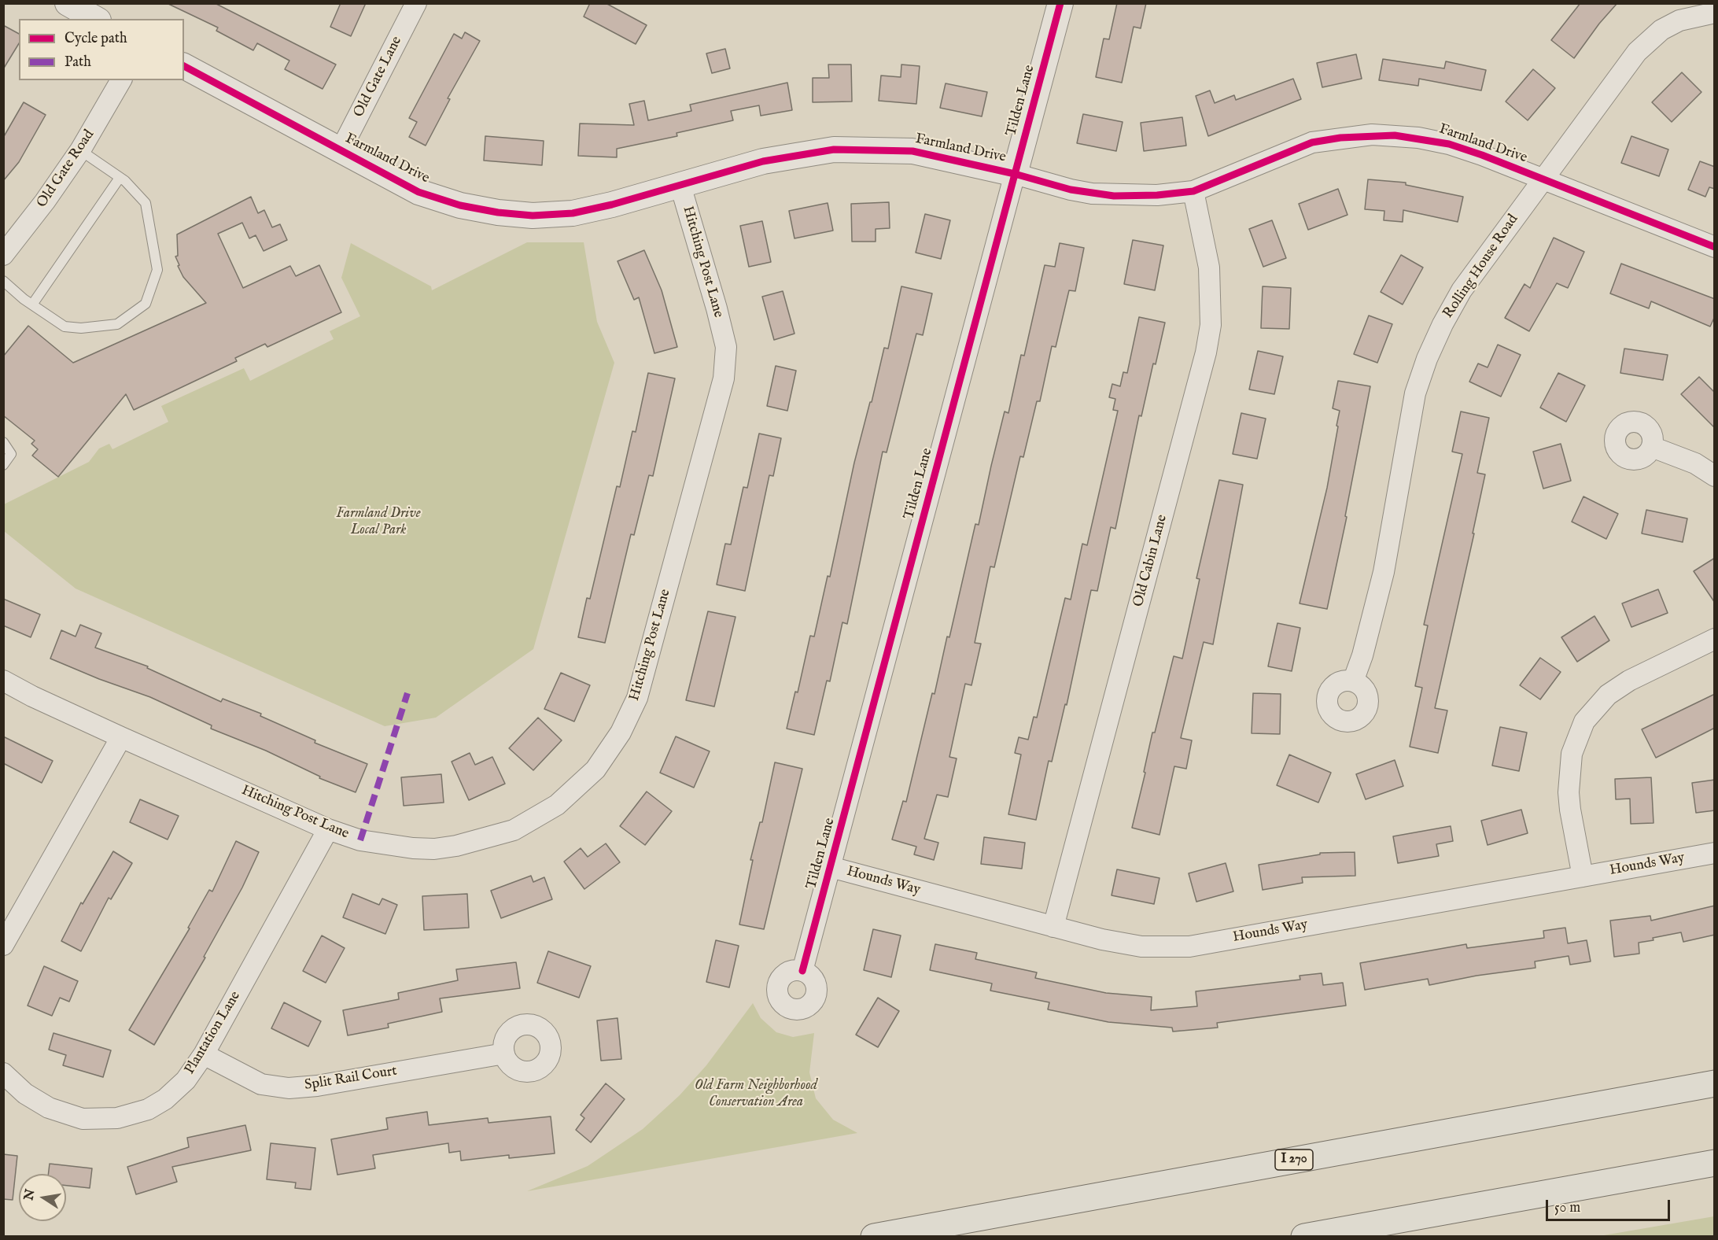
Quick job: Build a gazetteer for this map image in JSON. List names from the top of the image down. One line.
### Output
{"streets":{"highway":["I 270"],"street":["Old Gate Lane","Tilden Lane","Farmland Drive","Old Gate Road","Hitching Post Lane","Rolling House Road","Old Cabin Lane","Hounds Way","Plantation Lane","Split Rail Court"]},"crossings":[["Old Gate Lane","Farmland Drive"],["Tilden Lane","Farmland Drive"],["Tilden Lane","Hounds Way"],["Farmland Drive","Hitching Post Lane"],["Farmland Drive","Rolling House Road"],["Farmland Drive","Old Cabin Lane"],["Hitching Post Lane","Plantation Lane"],["Old Cabin Lane","Hounds Way"],["Plantation Lane","Split Rail Court"]],"parks":["Farmland Drive Local Park","Old Farm Neighborhood Conservation Area"],"legend":["Cycle path","Path"],"scale_bar":"50 m","north":"left"}
